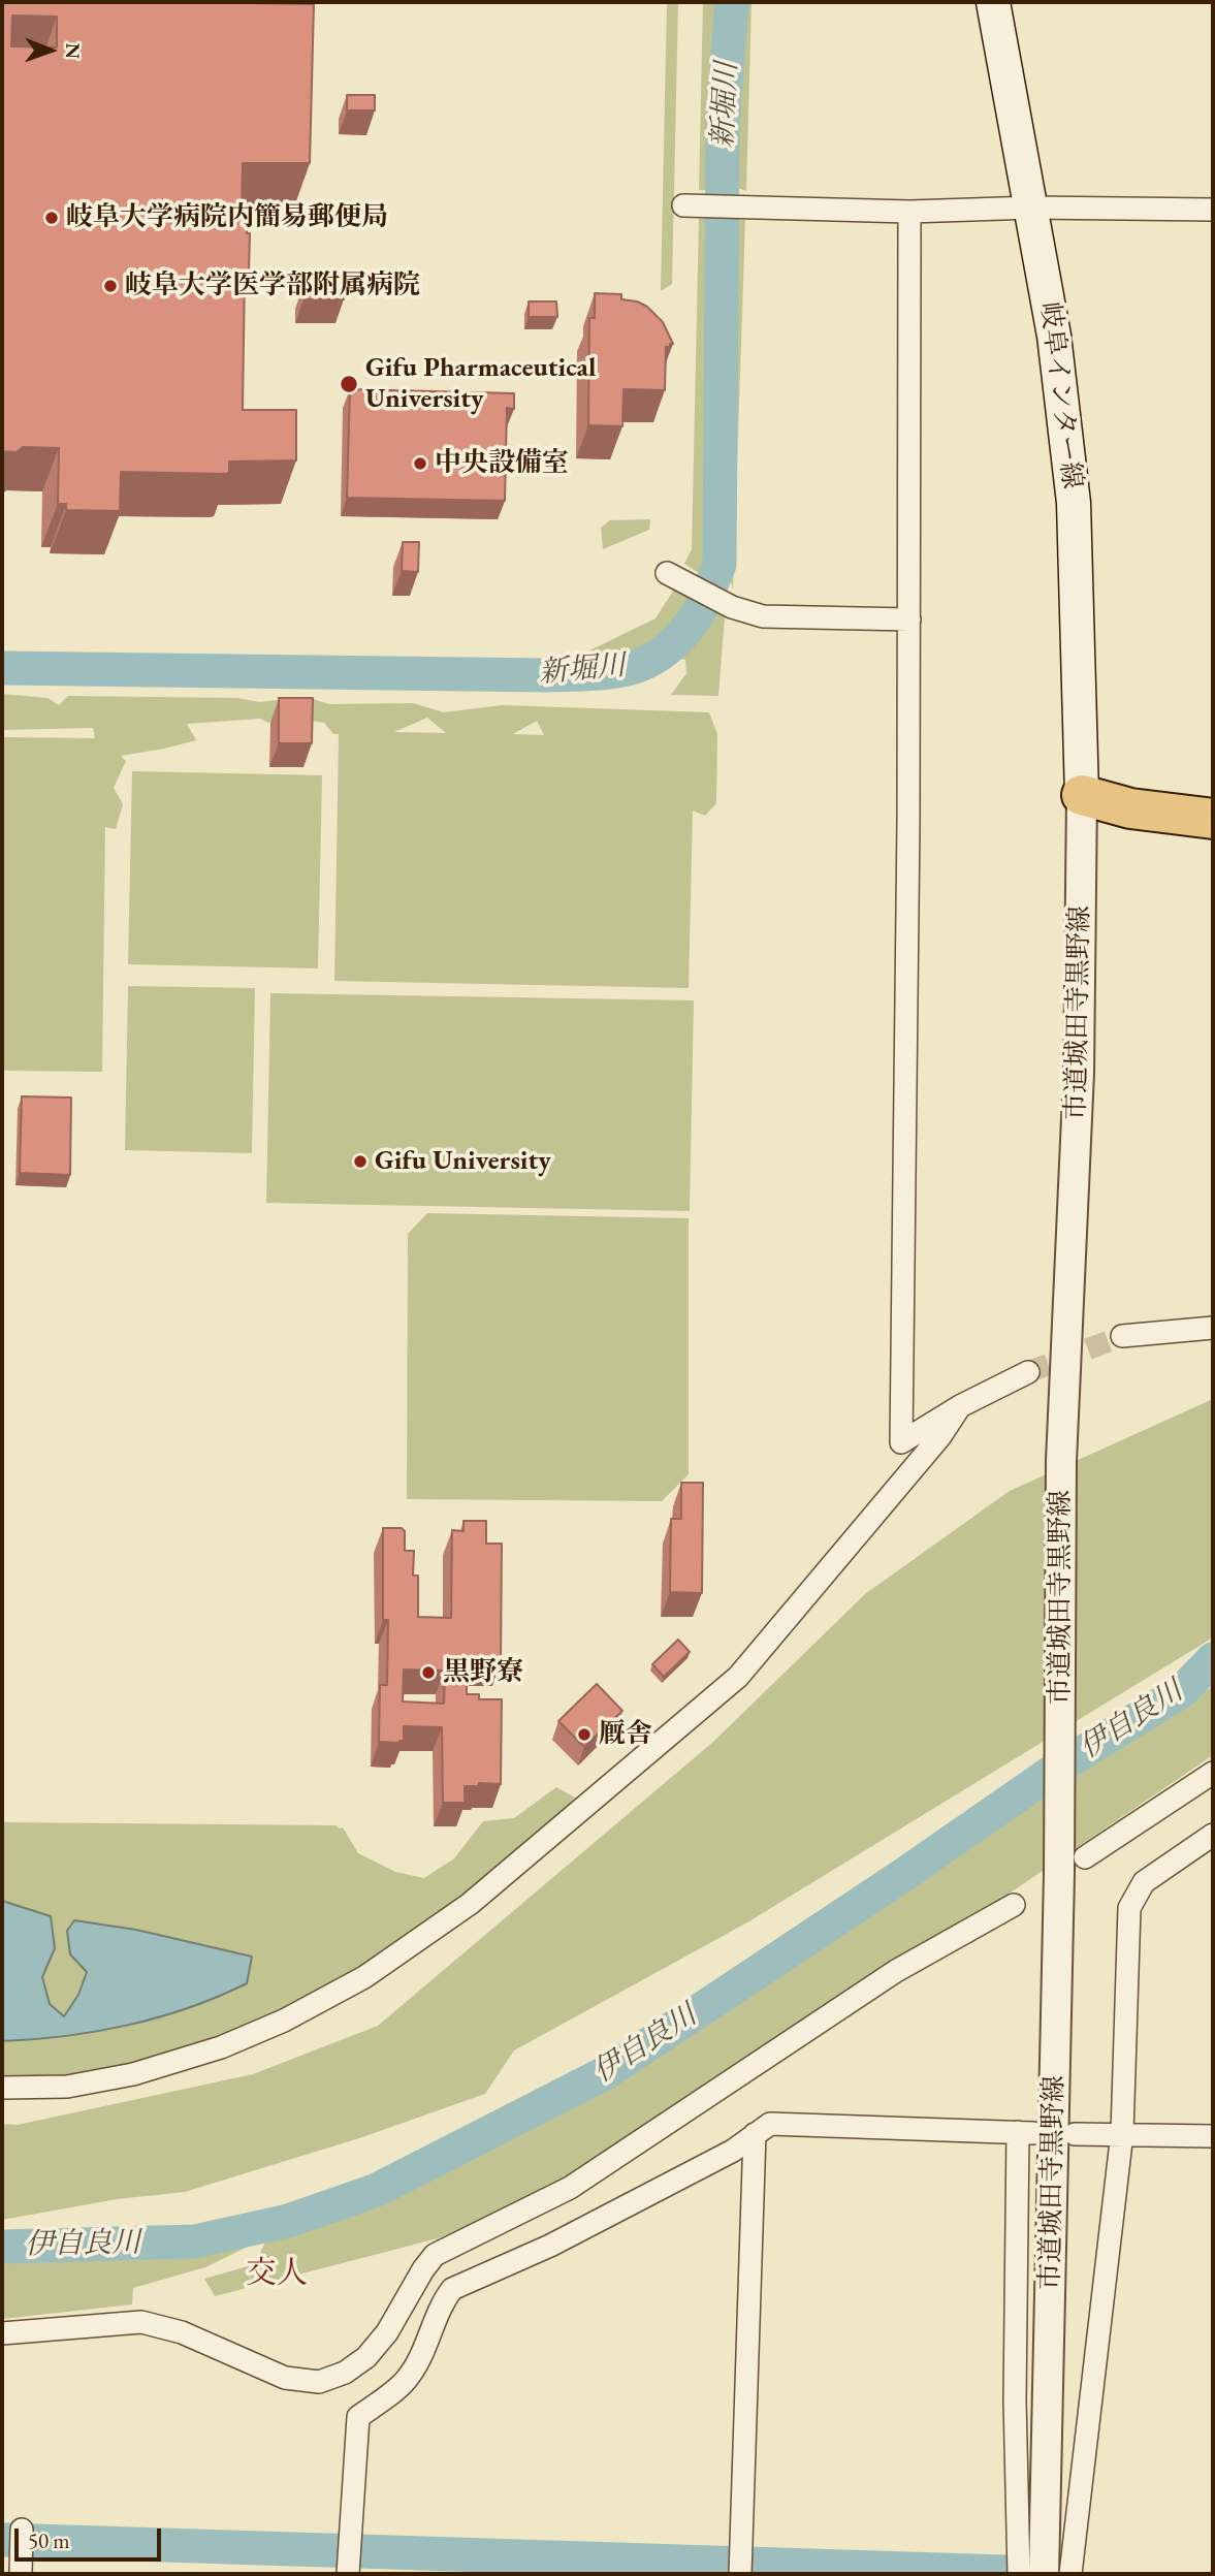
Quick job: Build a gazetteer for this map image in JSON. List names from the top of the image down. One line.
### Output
{"streets":{"main road":["岐阜インター線"],"street":["市道城田寺黒野線"]},"crossings":[["岐阜インター線","市道城田寺黒野線"]],"districts":["交人"],"water":["新堀川","伊自良川"],"places":["岐阜大学病院内簡易郵便局","岐阜大学医学部附属病院","Gifu Pharmaceutical University","中央設備室","Gifu University","黒野寮","厩舎"],"scale_bar":"50 m","north":"right"}
